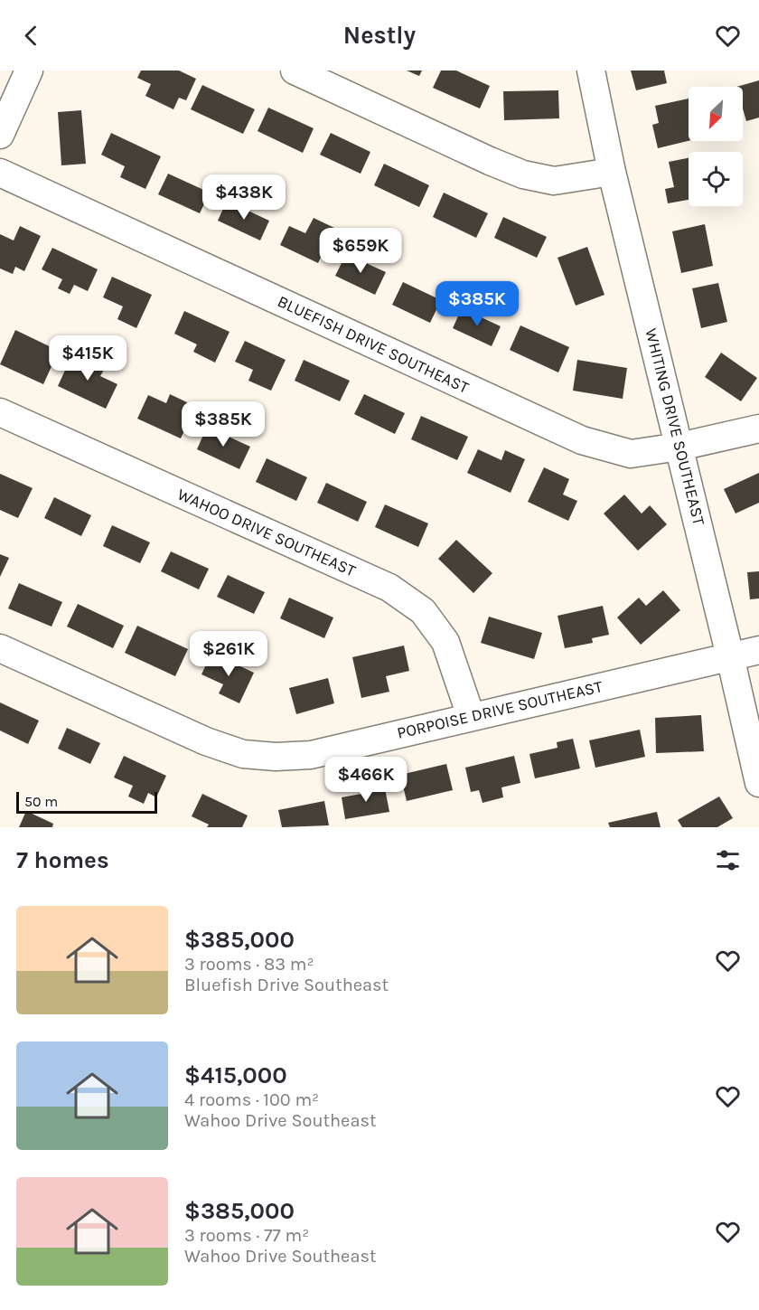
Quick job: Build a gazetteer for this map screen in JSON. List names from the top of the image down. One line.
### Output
{"streets":{"street":["BLUEFISH DRIVE SOUTHEAST","WHITING DRIVE SOUTHEAST","WAHOO DRIVE SOUTHEAST","PORPOISE DRIVE SOUTHEAST"]},"crossings":[["BLUEFISH DRIVE SOUTHEAST","WHITING DRIVE SOUTHEAST"],["WHITING DRIVE SOUTHEAST","PORPOISE DRIVE SOUTHEAST"],["WAHOO DRIVE SOUTHEAST","PORPOISE DRIVE SOUTHEAST"]],"scale_bar":"50 m","north":"bottom left","page":{"header":"Nestly","price":["$438K","$659K","$385K","$415K","$385K","$261K","$466K"],"scale":"50 m","heading":"7 homes","list":[{"name":"$385,000","note":"3 rooms · 83 m² · Bluefish Drive Southeast"},{"name":"$415,000","note":"4 rooms · 100 m² · Wahoo Drive Southeast"},{"name":"$385,000","note":"3 rooms · 77 m² · Wahoo Drive Southeast"}]}}
